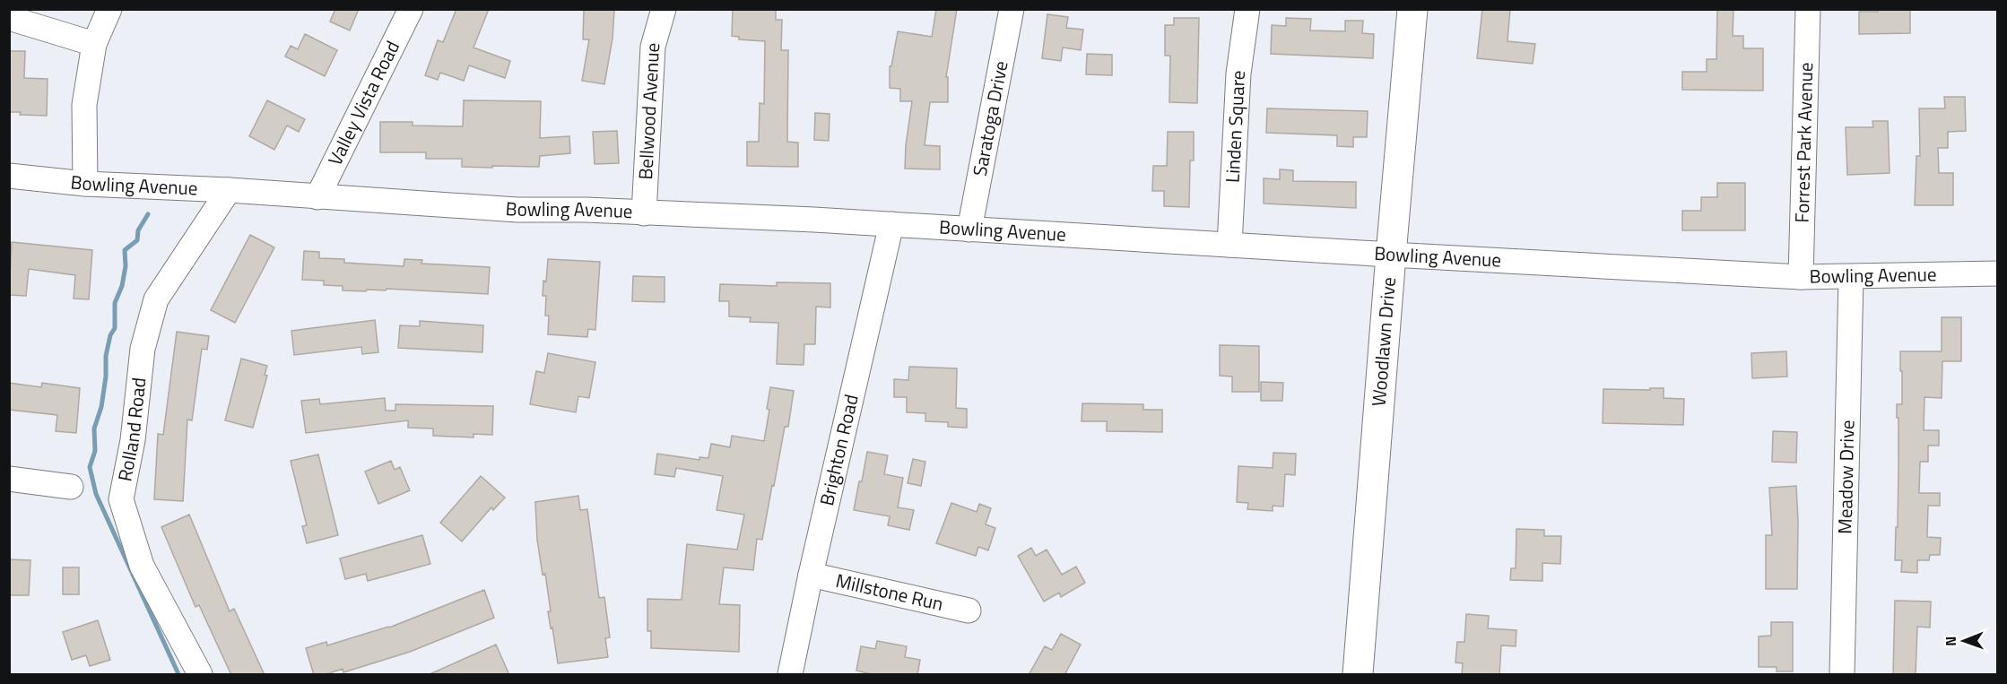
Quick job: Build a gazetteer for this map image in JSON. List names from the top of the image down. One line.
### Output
{"streets":{"main road":["Woodlawn Drive"],"street":["Valley Vista Road","Bellwood Avenue","Saratoga Drive","Linden Square","Forrest Park Avenue","Bowling Avenue","Rolland Road","Brighton Road","Meadow Drive","Millstone Run"]},"crossings":[["Valley Vista Road","Bowling Avenue"],["Bellwood Avenue","Bowling Avenue"],["Saratoga Drive","Bowling Avenue"],["Linden Square","Bowling Avenue"],["Forrest Park Avenue","Bowling Avenue"],["Bowling Avenue","Woodlawn Drive"],["Bowling Avenue","Rolland Road"],["Bowling Avenue","Brighton Road"],["Bowling Avenue","Meadow Drive"],["Brighton Road","Millstone Run"]],"north":"left"}
